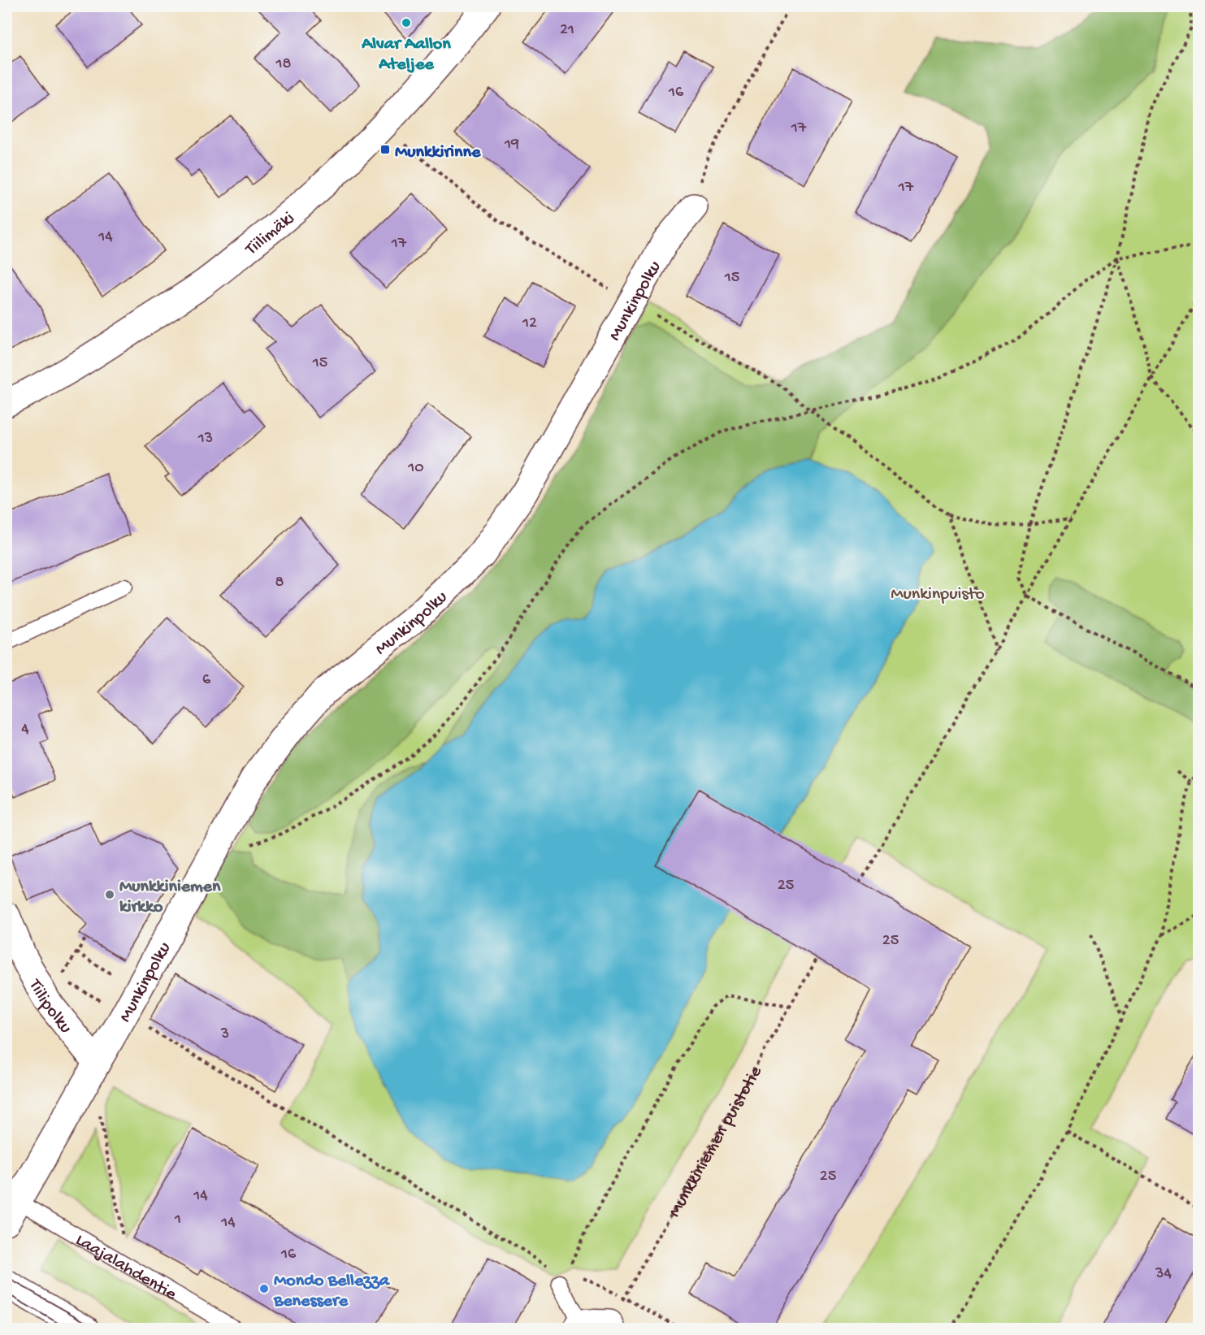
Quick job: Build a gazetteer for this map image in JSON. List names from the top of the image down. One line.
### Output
{"streets":{"street":["Tiilimäki","Munkinpolku","Tiilipolku"],"lane":["Laajalahdentie"],"path":["Munkkiniemen puistotie"]},"crossings":[["Munkinpolku","Tiilipolku"],["Munkinpolku","Laajalahdentie"]],"parks":["Munkinpuisto"],"places":{"other":["Alvar Aallon Ateljee","Munkkiniemen kirkko","Mondo Bellezza Benessere"],"transit":["Munkkirinne"]},"house_numbers":["21","18","16","17","19","17","14","17","15","12","15","13","10","8","6","4","25","25","3","25","14","1","14","16","34"]}
